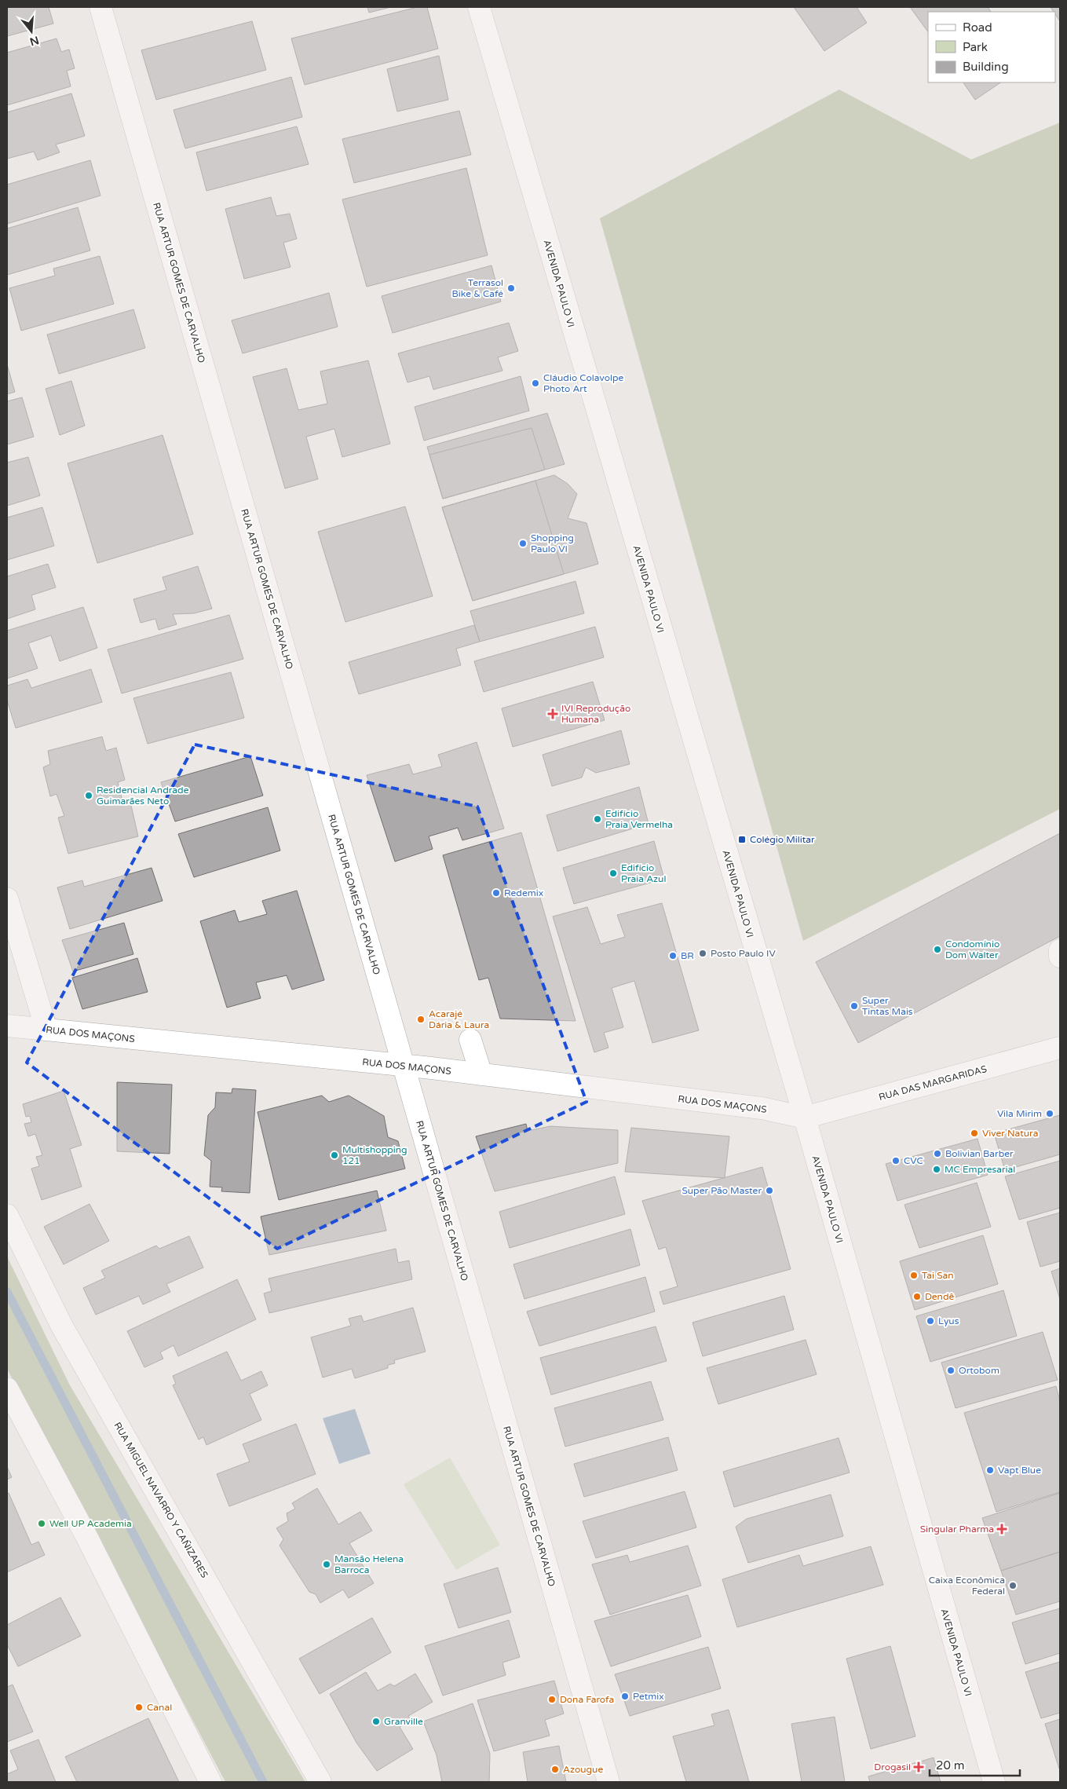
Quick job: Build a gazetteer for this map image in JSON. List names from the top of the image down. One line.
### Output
{"streets":{"street":["RUA ARTUR GOMES DE CARVALHO","AVENIDA PAULO VI","RUA DOS MAÇONS","RUA DAS MARGARIDAS","RUA MIGUEL NAVARRO Y CAÑIZARES"]},"crossings":[["RUA ARTUR GOMES DE CARVALHO","RUA DOS MAÇONS"],["AVENIDA PAULO VI","RUA DOS MAÇONS"],["AVENIDA PAULO VI","RUA DAS MARGARIDAS"],["RUA DOS MAÇONS","RUA DAS MARGARIDAS"]],"places":{"other":["Terrasol Bike & Café","Cláudio Colavolpe Photo Art","Shopping Paulo VI","Residencial Andrade Guimarães Neto","Edifício Praia Vermelha","Edifício Praia Azul","Redemix","Condomínio Dom Walter","Posto Paulo IV","BR","Super Tintas Mais","Acarajé Dária & Laura","Vila Mirim","Viver Natura","Bolivian Barber","Multishopping 121","CVC","MC Empresarial","Super Pão Master","Tai San","Dendê","Lyus","Ortobom","Vapt Blue","Well UP Academia","Mansão Helena Barroca","Caixa Econômica Federal","Petmix","Dona Farofa","Canal","Granville","Azougue"],"health":["IVI Reprodução Humana","Singular Pharma","Drogasil"],"transit":["Colégio Militar"]},"legend":["Road","Park","Building"],"scale_bar":"20 m","north":"bottom"}
